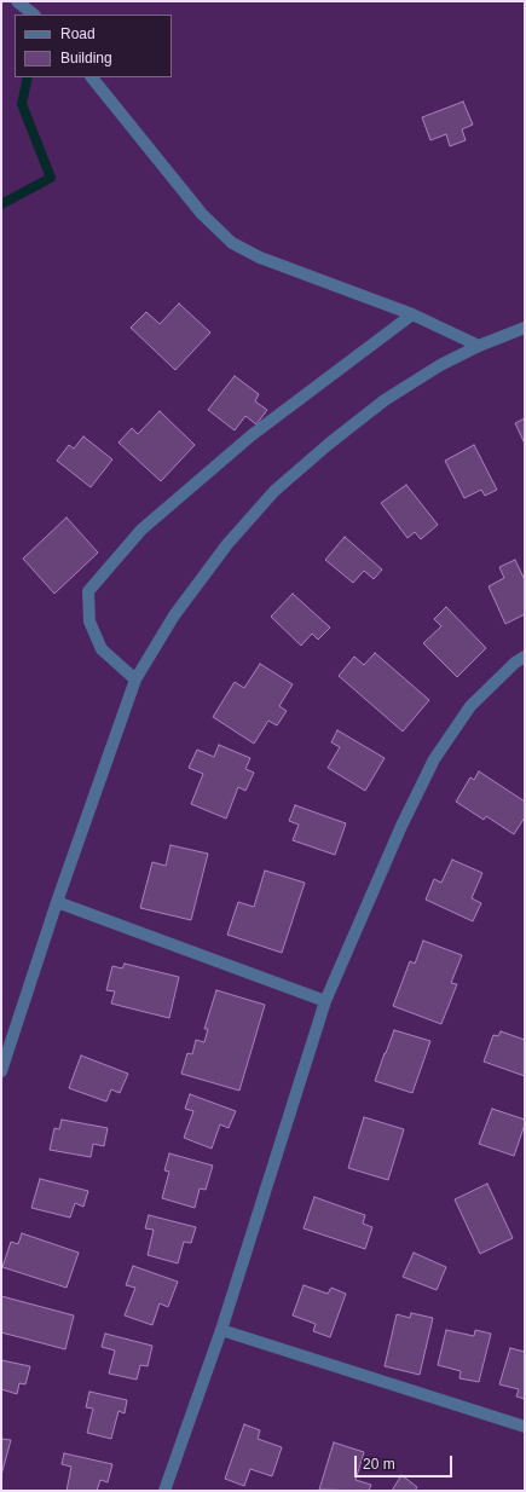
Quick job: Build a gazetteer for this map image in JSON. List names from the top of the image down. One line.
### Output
{"legend":["Road","Building"],"scale_bar":"20 m"}
